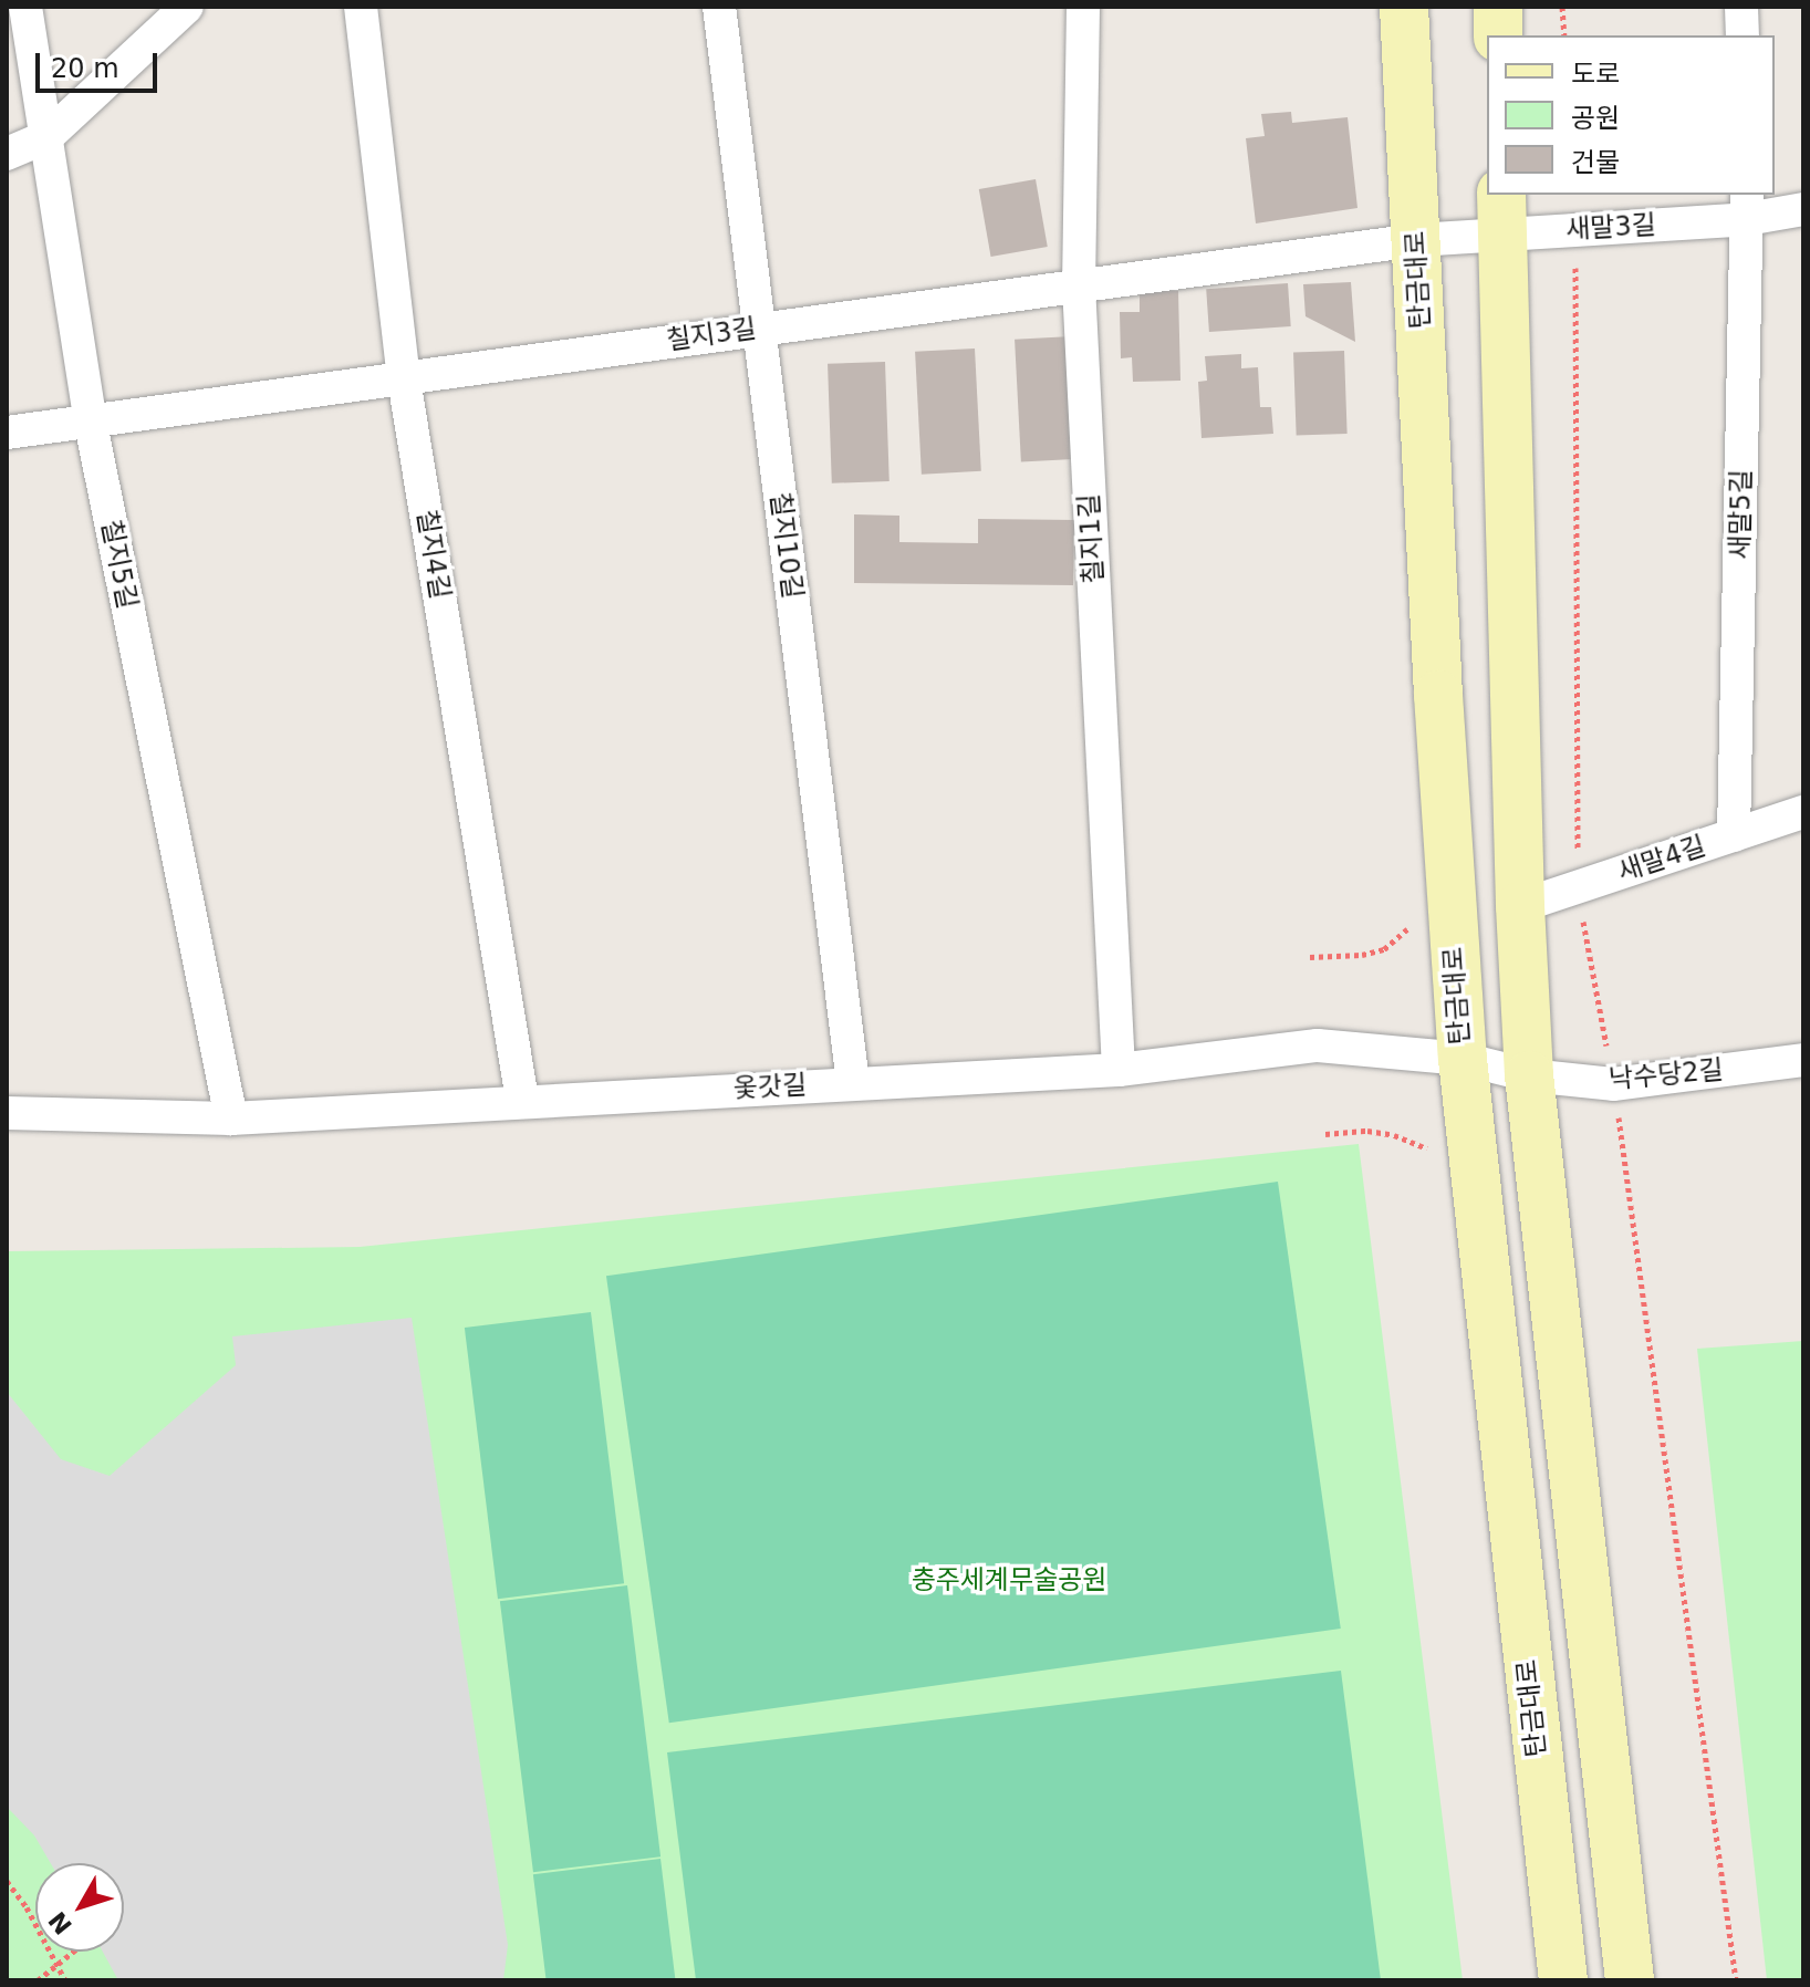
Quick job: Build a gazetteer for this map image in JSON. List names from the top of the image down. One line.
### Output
{"streets":{"main road":["탄금대로"],"street":["새말3길","칠지3길","새말5길","칠지1길","칠지10길","칠지4길","칠지5길","새말4길","낙수당2길","옻갓길"]},"crossings":[["새말3길","탄금대로"],["새말3길","칠지3길"],["새말3길","새말5길"],["탄금대로","칠지3길"],["탄금대로","옻갓길"],["칠지3길","칠지1길"],["칠지3길","칠지10길"],["칠지3길","칠지4길"],["칠지3길","칠지5길"],["새말5길","새말4길"],["칠지1길","옻갓길"],["칠지10길","옻갓길"],["칠지4길","옻갓길"],["칠지5길","옻갓길"],["낙수당2길","옻갓길"]],"parks":["충주세계무술공원"],"legend":["도로","공원","건물"],"scale_bar":"20 m","north":"bottom left"}
